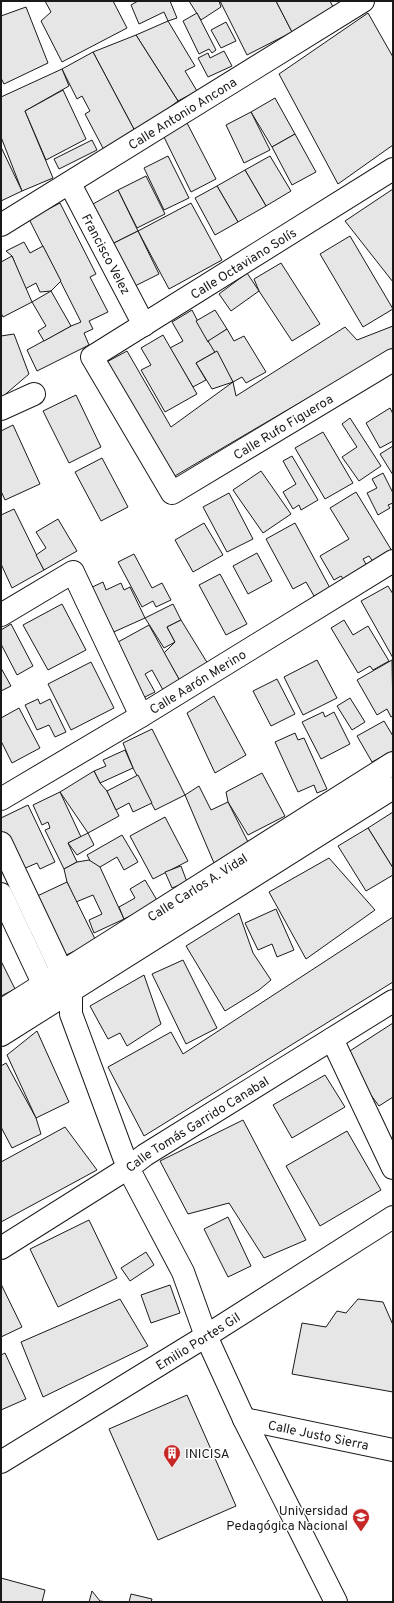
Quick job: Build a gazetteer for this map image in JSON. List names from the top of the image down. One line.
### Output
{"streets":{"street":["Calle Antonio Ancona","Francisco Velez","Calle Octaviano Solís","Calle Rufo Figueroa","Calle Aarón Merino","Calle Carlos A. Vidal","Calle Tomás Garrido Canabal","Emilio Portes Gil","Calle Justo Sierra"]},"crossings":[["Calle Antonio Ancona","Francisco Velez"],["Francisco Velez","Calle Octaviano Solís"],["Calle Octaviano Solís","Calle Rufo Figueroa"]],"places":{"building":["INICISA"],"school or university":["Universidad Pedagógica Nacional"]}}
